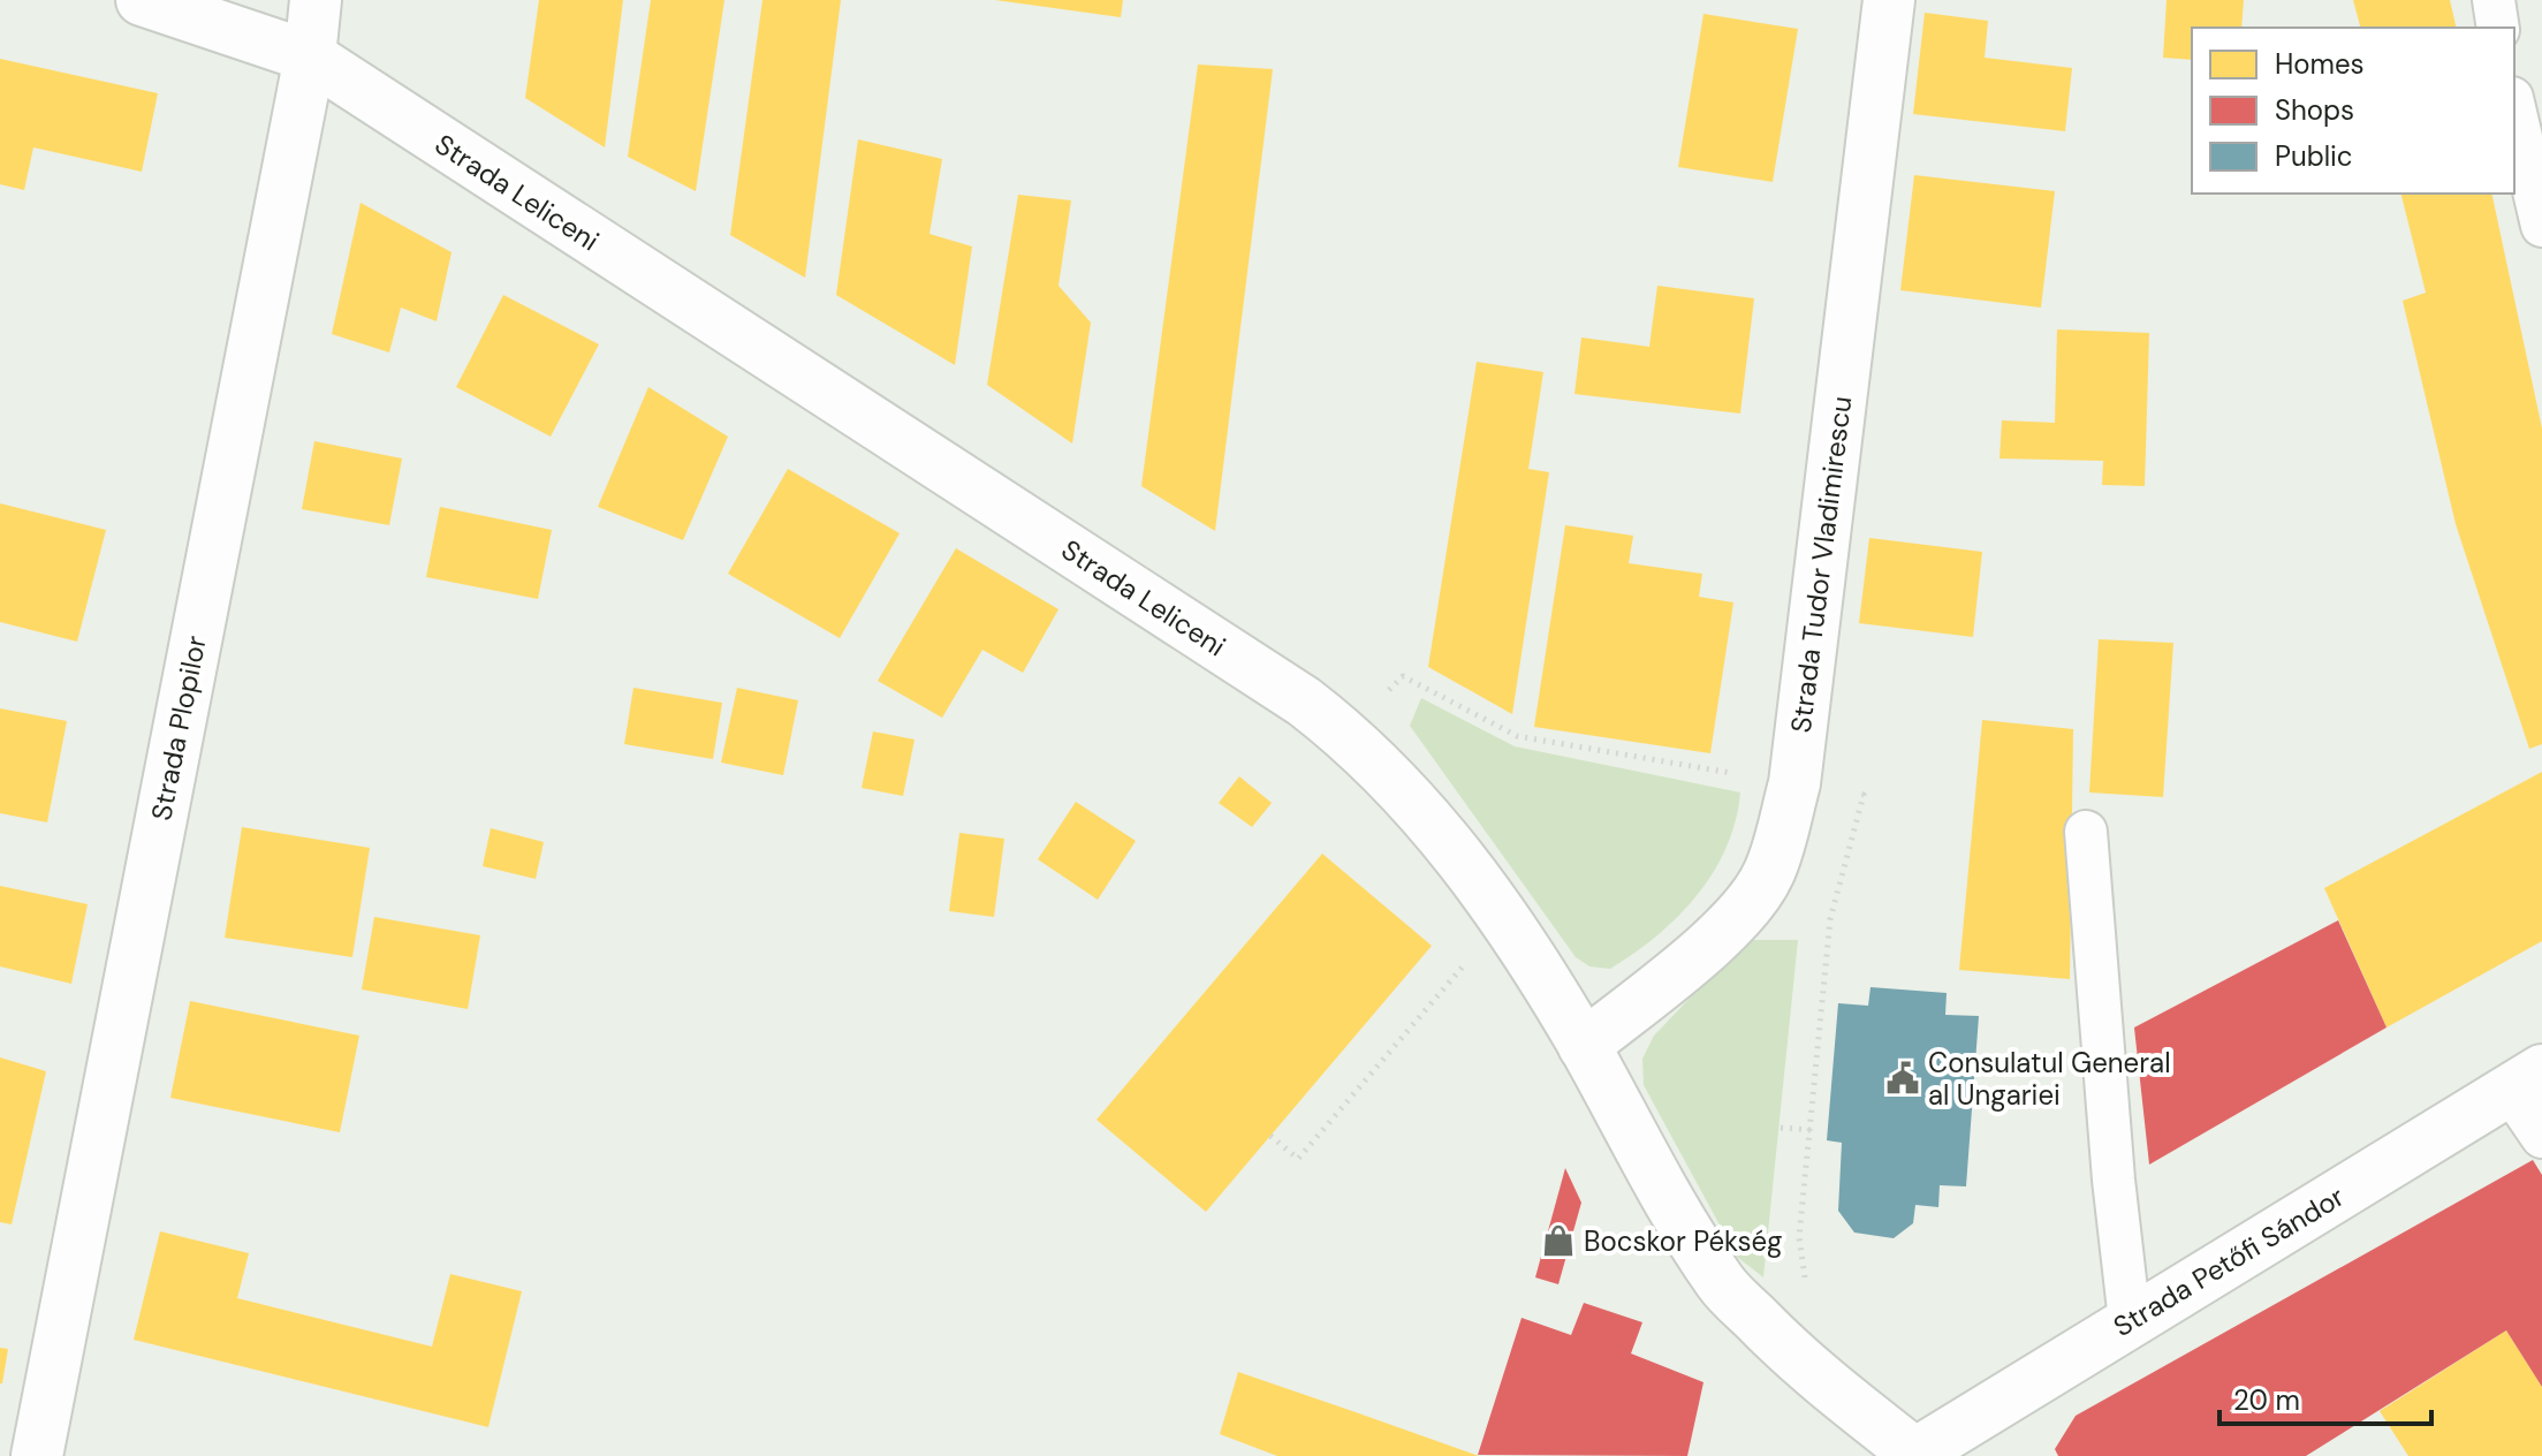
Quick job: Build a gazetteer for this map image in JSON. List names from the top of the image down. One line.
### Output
{"streets":{"street":["Strada Leliceni","Strada Tudor Vladimirescu","Strada Plopilor","Strada Petőfi Sándor"]},"crossings":[["Strada Leliceni","Strada Tudor Vladimirescu"],["Strada Leliceni","Strada Plopilor"],["Strada Leliceni","Strada Petőfi Sándor"]],"places":{"public building":["Consulatul General al Ungariei"],"shop":["Bocskor Pékség"]},"legend":["Homes","Shops","Public"],"scale_bar":"20 m"}
